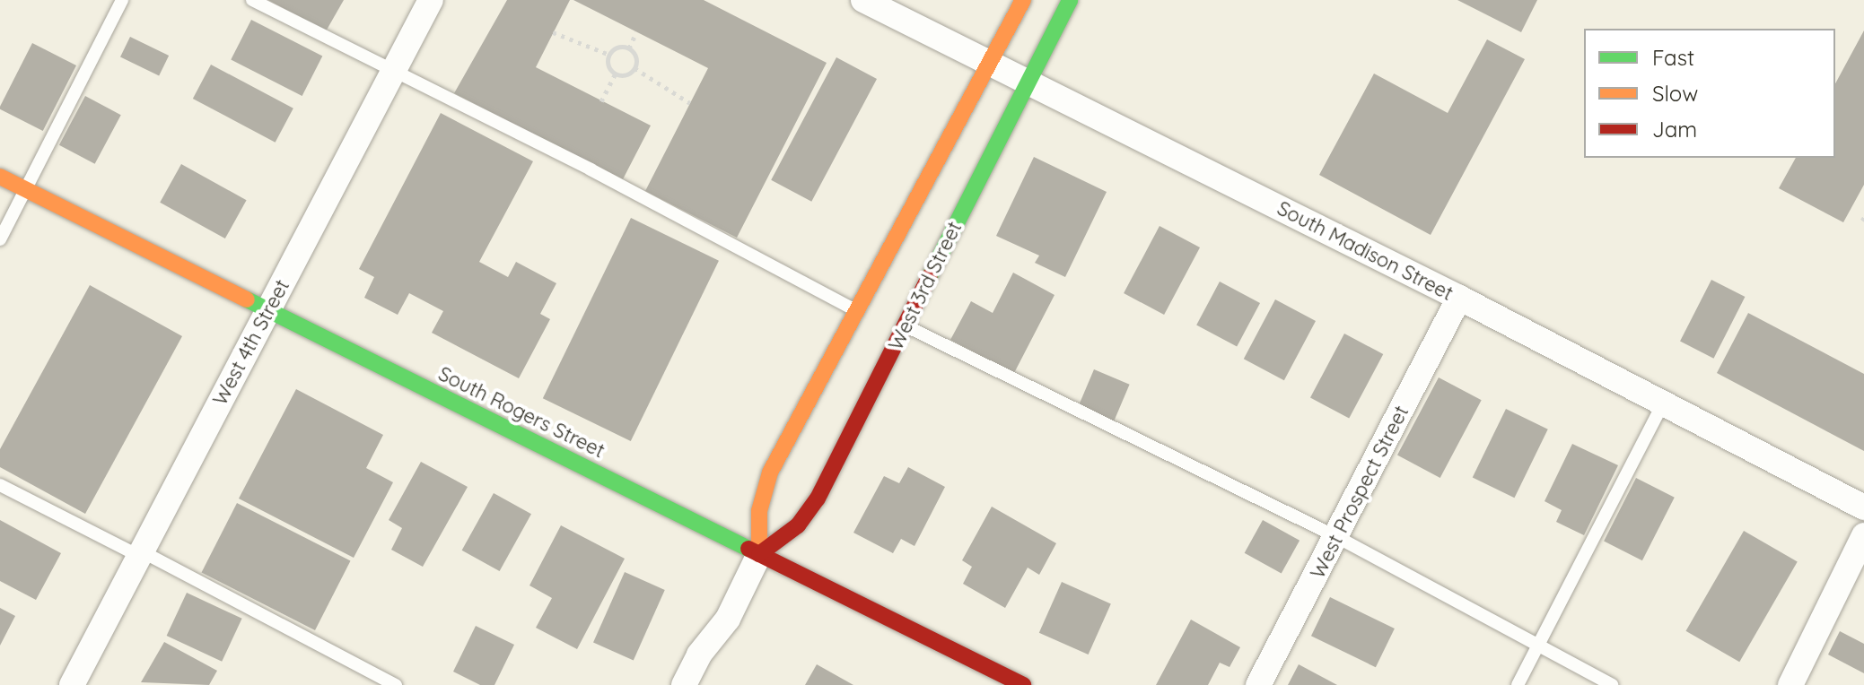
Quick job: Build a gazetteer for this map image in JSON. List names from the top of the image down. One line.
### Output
{"streets":{"street":["South Madison Street","West 3rd Street","West 4th Street","South Rogers Street","West Prospect Street"]},"crossings":[["South Madison Street","West 3rd Street"],["South Madison Street","West Prospect Street"],["West 3rd Street","South Rogers Street"],["West 4th Street","South Rogers Street"]],"legend":["Fast","Slow","Jam"]}
